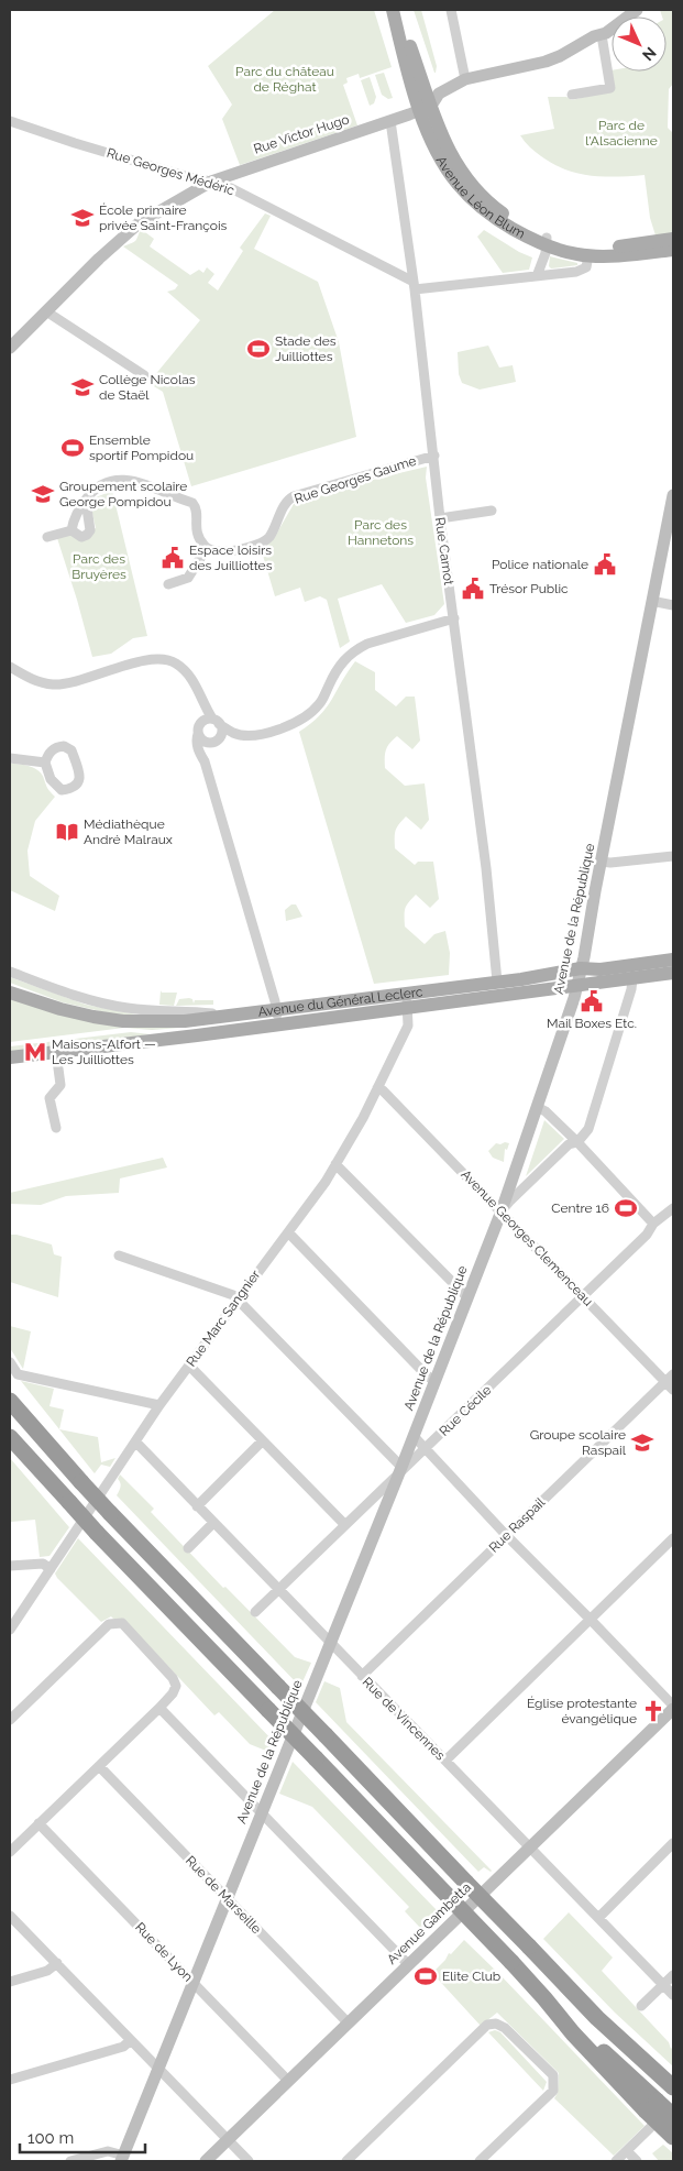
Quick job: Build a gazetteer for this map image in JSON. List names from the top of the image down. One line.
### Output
{"streets":{"main road":["Rue Victor Hugo","Avenue Léon Blum","Avenue de la République","Avenue du Général Leclerc","Avenue Gambetta"],"street":["Rue Georges Médéric","Rue Georges Gaume","Rue Carnot","Avenue Georges Clemenceau","Rue Marc Sangnier","Rue Cécile","Rue Raspail","Rue de Vincennes","Rue de Marseille","Rue de Lyon"]},"crossings":[["Rue Victor Hugo","Rue Georges Médéric"],["Rue Victor Hugo","Avenue Léon Blum"],["Rue Victor Hugo","Rue Carnot"],["Rue Georges Médéric","Rue Carnot"],["Rue Georges Gaume","Rue Carnot"],["Rue Carnot","Avenue du Général Leclerc"],["Avenue de la République","Avenue du Général Leclerc"],["Avenue de la République","Avenue Georges Clemenceau"],["Avenue de la République","Rue Cécile"],["Avenue de la République","Rue de Vincennes"],["Avenue de la République","Rue de Marseille"],["Avenue de la République","Rue de Lyon"],["Avenue du Général Leclerc","Rue Marc Sangnier"],["Avenue Georges Clemenceau","Rue Marc Sangnier"],["Avenue Georges Clemenceau","Rue Cécile"],["Avenue Georges Clemenceau","Rue Raspail"],["Rue Marc Sangnier","Rue de Vincennes"],["Rue Cécile","Rue de Vincennes"],["Rue Raspail","Rue de Vincennes"],["Rue de Vincennes","Avenue Gambetta"],["Rue de Marseille","Avenue Gambetta"],["Avenue Gambetta","Rue de Lyon"]],"parks":["Parc du château de Réghat","Parc de l'Alsacienne","Parc des Hannetons","Parc des Bruyères"],"places":{"school or university":["École primaire privée Saint-François","Collège Nicolas de Staël","Groupement scolaire George Pompidou","Groupe scolaire Raspail"],"sports":["Stade des Juilliottes","Ensemble sportif Pompidou","Centre 16","Elite Club"],"public building":["Espace loisirs des Juilliottes","Police nationale","Trésor Public","Mail Boxes Etc."],"library":["Médiathèque André Malraux"],"metro station":["Maisons-Alfort — Les Juilliottes"],"church":["Église protestante évangélique"]},"scale_bar":"100 m","north":"bottom right"}
